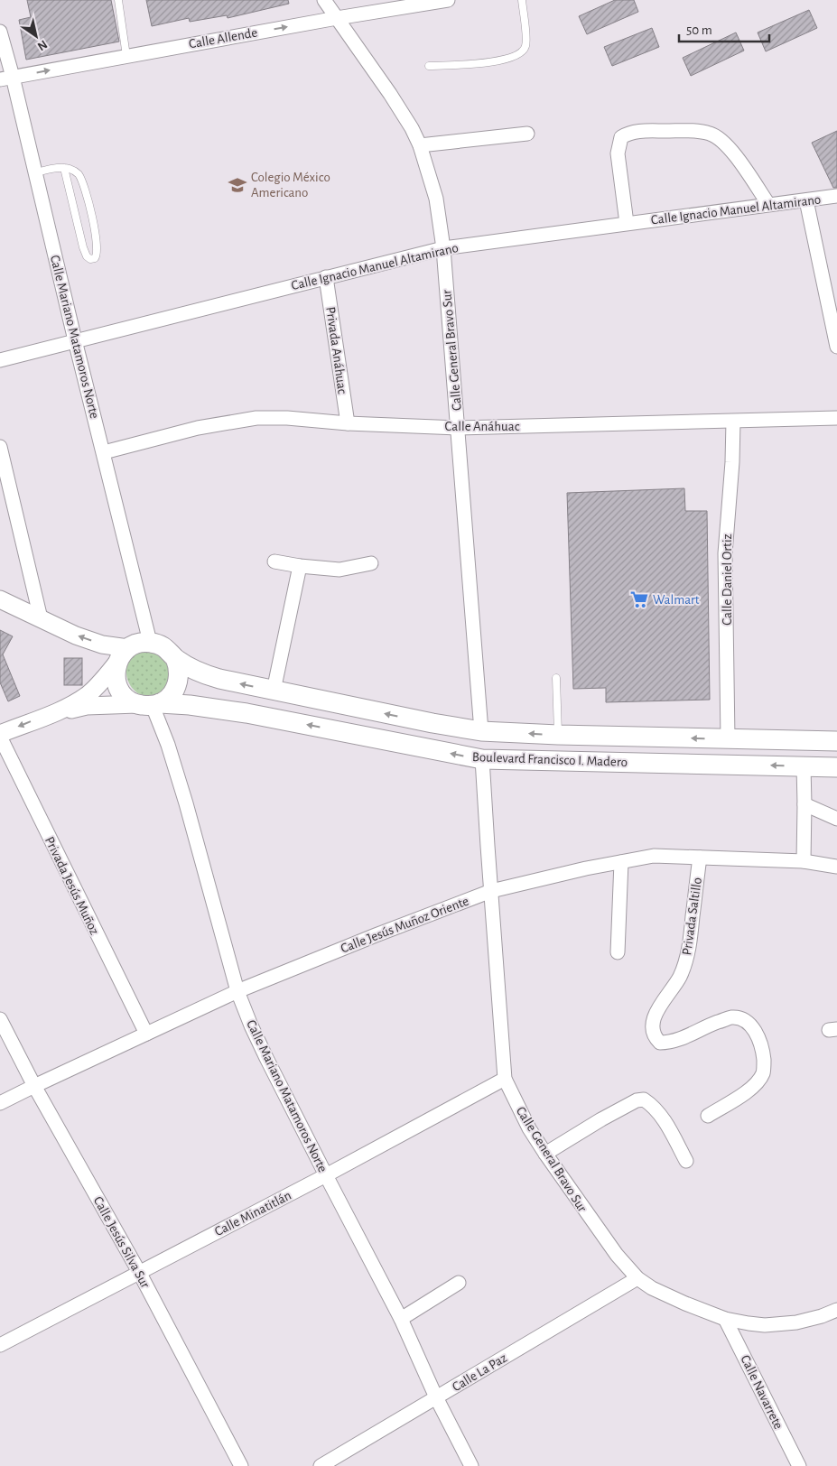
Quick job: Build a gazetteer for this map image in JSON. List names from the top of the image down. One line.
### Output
{"streets":{"main road":["Boulevard Francisco I. Madero"],"street":["Calle Allende","Calle Ignacio Manuel Altamirano","Calle Mariano Matamoros Norte","Privada Anáhuac","Calle General Bravo Sur","Calle Anáhuac","Calle Daniel Ortiz","Privada Jesús Muñoz","Privada Saltillo","Calle Jesús Muñoz Oriente","Calle Minatitlán","Calle Jesús Silva Sur","Calle La Paz","Calle Navarrete"]},"crossings":[["Calle Allende","Calle Mariano Matamoros Norte"],["Calle Allende","Calle General Bravo Sur"],["Calle Ignacio Manuel Altamirano","Calle Mariano Matamoros Norte"],["Calle Ignacio Manuel Altamirano","Privada Anáhuac"],["Calle Ignacio Manuel Altamirano","Calle General Bravo Sur"],["Calle Mariano Matamoros Norte","Calle Anáhuac"],["Calle Mariano Matamoros Norte","Boulevard Francisco I. Madero"],["Calle Mariano Matamoros Norte","Calle Jesús Muñoz Oriente"],["Calle Mariano Matamoros Norte","Calle Minatitlán"],["Calle Mariano Matamoros Norte","Calle La Paz"],["Privada Anáhuac","Calle Anáhuac"],["Calle General Bravo Sur","Calle Anáhuac"],["Calle General Bravo Sur","Boulevard Francisco I. Madero"],["Calle General Bravo Sur","Calle Jesús Muñoz Oriente"],["Calle General Bravo Sur","Calle Minatitlán"],["Calle General Bravo Sur","Calle La Paz"],["Calle General Bravo Sur","Calle Navarrete"],["Calle Anáhuac","Calle Daniel Ortiz"],["Calle Daniel Ortiz","Boulevard Francisco I. Madero"],["Privada Jesús Muñoz","Calle Jesús Muñoz Oriente"],["Privada Saltillo","Calle Jesús Muñoz Oriente"],["Calle Jesús Muñoz Oriente","Calle Jesús Silva Sur"],["Calle Minatitlán","Calle Jesús Silva Sur"]],"one_way":["Calle Allende","Boulevard Francisco I. Madero"],"places":{"school or university":["Colegio México Americano"],"supermarket":["Walmart"]},"scale_bar":"50 m","north":"bottom right"}
